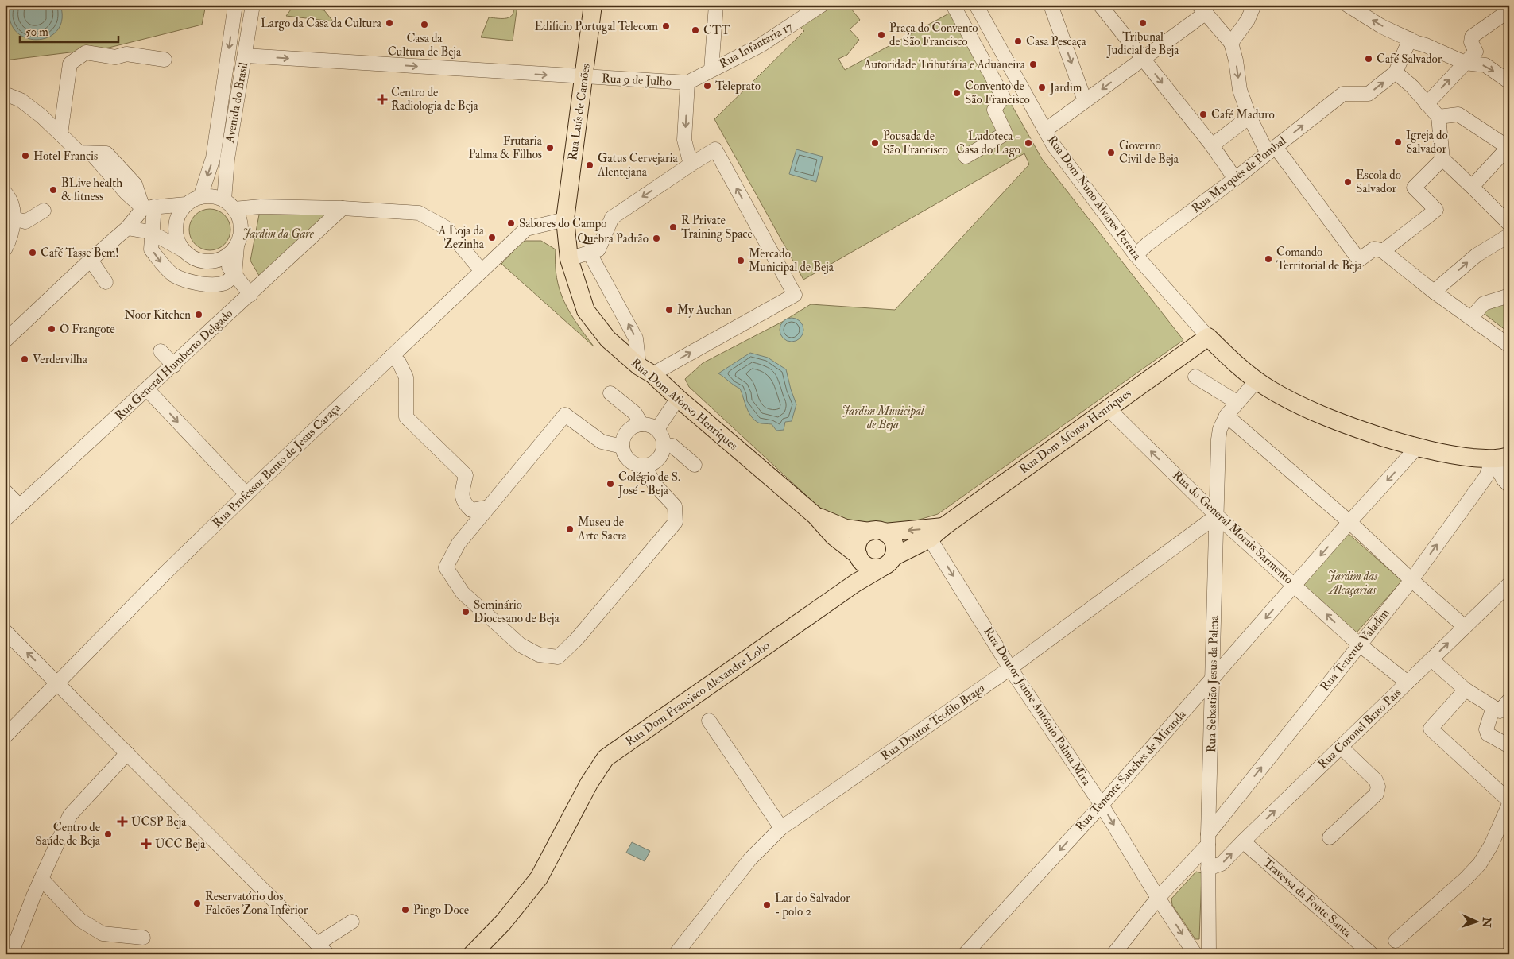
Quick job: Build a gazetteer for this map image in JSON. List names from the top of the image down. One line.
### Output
{"streets":{"main road":["Rua Luís de Camões","Rua Dom Afonso Henriques","Rua Dom Francisco Alexandre Lobo"],"street":["Rua Infantaria 17","Rua 9 de Julho","Avenida do Brasil","Rua Marquês de Pombal","Rua Dom Nuno Alvares Pereira","Rua General Humberto Delgado","Rua Professor Bento de Jesus Caraça","Rua do General Morais Sarmento","Rua Tenente Valadim","Rua Sebastião Jesus da Palma","Rua Doutor Jaime António Palma Mira","Rua Doutor Teófilo Braga","Rua Coronel Brito Pais","Rua Tenente Sanches de Miranda","Travessa da Fonte Santa"]},"crossings":[["Rua Infantaria 17","Rua 9 de Julho"],["Rua 9 de Julho","Avenida do Brasil"],["Rua 9 de Julho","Rua Luís de Camões"],["Rua Luís de Camões","Rua Dom Afonso Henriques"],["Rua Luís de Camões","Rua Professor Bento de Jesus Caraça"],["Rua Marquês de Pombal","Rua Dom Nuno Alvares Pereira"],["Rua Dom Nuno Alvares Pereira","Rua Dom Afonso Henriques"],["Rua Dom Afonso Henriques","Rua Professor Bento de Jesus Caraça"],["Rua Dom Afonso Henriques","Rua do General Morais Sarmento"],["Rua Dom Afonso Henriques","Rua Dom Francisco Alexandre Lobo"],["Rua Dom Afonso Henriques","Rua Doutor Jaime António Palma Mira"],["Rua do General Morais Sarmento","Rua Tenente Valadim"],["Rua do General Morais Sarmento","Rua Sebastião Jesus da Palma"],["Rua do General Morais Sarmento","Rua Doutor Teófilo Braga"],["Rua do General Morais Sarmento","Rua Coronel Brito Pais"],["Rua do General Morais Sarmento","Rua Tenente Sanches de Miranda"],["Rua Tenente Valadim","Rua Sebastião Jesus da Palma"],["Rua Tenente Valadim","Rua Doutor Jaime António Palma Mira"],["Rua Sebastião Jesus da Palma","Rua Doutor Teófilo Braga"],["Rua Sebastião Jesus da Palma","Rua Coronel Brito Pais"],["Rua Sebastião Jesus da Palma","Rua Tenente Sanches de Miranda"],["Rua Doutor Jaime António Palma Mira","Rua Doutor Teófilo Braga"],["Rua Doutor Jaime António Palma Mira","Rua Tenente Sanches de Miranda"],["Rua Coronel Brito Pais","Travessa da Fonte Santa"]],"one_way":["Rua 9 de Julho","Rua Marquês de Pombal","Rua Tenente Valadim","Rua Doutor Jaime António Palma Mira","Rua Coronel Brito Pais","Rua Tenente Sanches de Miranda"],"parks":["Jardim da Gare","Jardim Municipal de Beja","Jardim das Alcaçarias"],"places":{"other":["Largo da Casa da Cultura","Tribunal Judicial de Beja","Casa da Cultura de Beja","Edificio Portugal Telecom","CTT","Praça do Convento de São Francisco","Casa Pescaça","Café Salvador","Autoridade Tributária e Aduaneira","Teleprato","Jardim","Convento de São Francisco","Café Maduro","Igreja do Salvador","Pousada de São Francisco","Ludoteca - Casa do Lago","Frutaria Palma & Filhos","Governo Civil de Beja","Hotel Francis","Gatus Cervejaria Alentejana","Escola do Salvador","BLive health & fitness","Sabores do Campo","R Private Training Space","A Loja da Zezinha","Quebra Padrão","Café Tasse Bem!","Comando Territorial de Beja","Mercado Municipal de Beja","My Auchan","Noor Kitchen","O Frangote","Verdervilha","Colégio de S. José - Beja","Museu de Arte Sacra","Seminário Diocesano de Beja","Centro de Saúde de Beja","Reservatório dos Falcões Zona Inferior","Lar do Salvador - polo 2","Pingo Doce"],"health":["Centro de Radiologia de Beja","UCSP Beja","UCC Beja"]},"scale_bar":"50 m","north":"right"}
